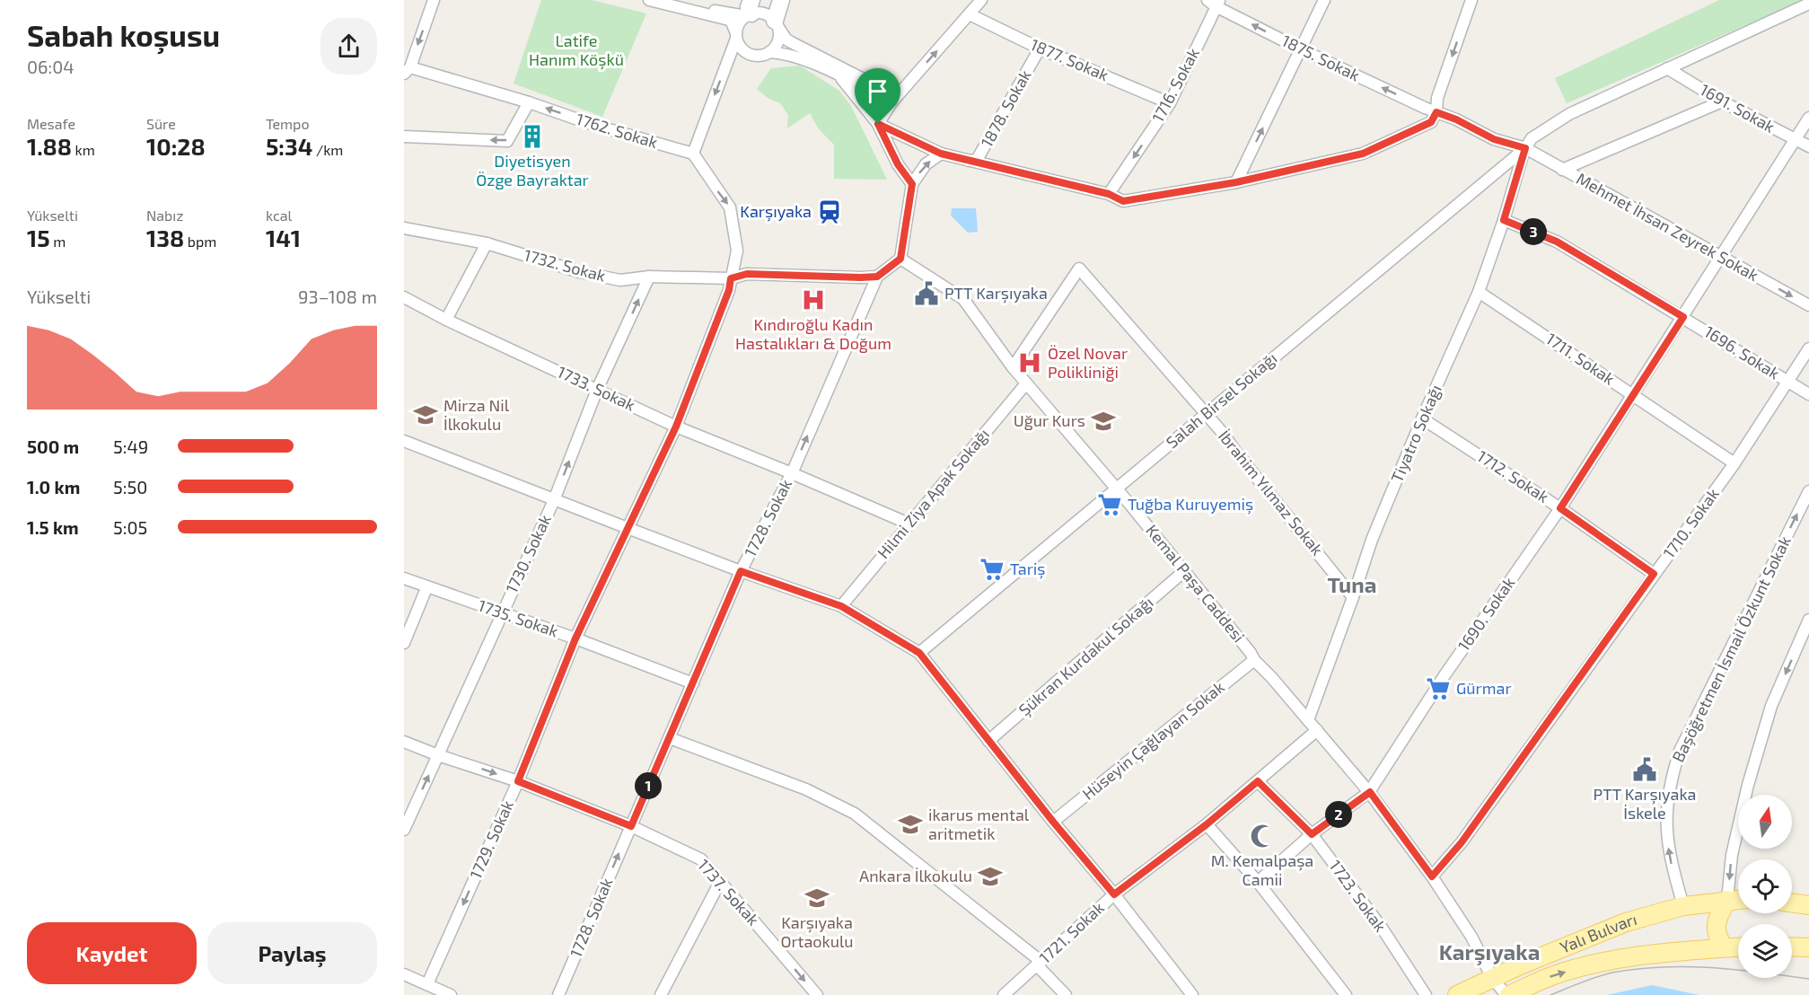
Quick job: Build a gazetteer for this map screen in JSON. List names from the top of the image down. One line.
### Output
{"streets":{"main road":["Yalı Bulvarı"],"street":["1875. Sokak","1877. Sokak","1716. Sokak","1878. Sokak","1691. Sokak","1762. Sokak","Mehmet İhsan Zeyrek Sokak","1732. Sokak","1696. Sokak","1711. Sokak","1733. Sokak","Salah Birsel Sokağı","Tiyatro Sokağı","1712. Sokak","İbrahim Yılmaz Sokak","Hilmi Ziya Apak Sokağı","1728. Sokak","1710. Sokak","1730. Sokak","Kemal Paşa Caddesi","1690. Sokak","1735. Sokak","Başöğretmen İsmail Özkunt Sokak","Şükran Kurdakul Sokağı","Hüseyin Çağlayan Sokak","1729. Sokak","1737. Sokak","1723. Sokak","1721. Sokak"]},"crossings":[["1875. Sokak","1716. Sokak"],["1875. Sokak","Mehmet İhsan Zeyrek Sokak"],["1875. Sokak","Salah Birsel Sokağı"],["1875. Sokak","Tiyatro Sokağı"],["1877. Sokak","1716. Sokak"],["1877. Sokak","1878. Sokak"],["1691. Sokak","Salah Birsel Sokağı"],["1691. Sokak","1690. Sokak"],["Mehmet İhsan Zeyrek Sokak","Salah Birsel Sokağı"],["Mehmet İhsan Zeyrek Sokak","Tiyatro Sokağı"],["Mehmet İhsan Zeyrek Sokak","1690. Sokak"],["1732. Sokak","1728. Sokak"],["1732. Sokak","1730. Sokak"],["1732. Sokak","1729. Sokak"],["1696. Sokak","Tiyatro Sokağı"],["1696. Sokak","1710. Sokak"],["1696. Sokak","1690. Sokak"],["1711. Sokak","Tiyatro Sokağı"],["1711. Sokak","1710. Sokak"],["1711. Sokak","1690. Sokak"],["1733. Sokak","Hilmi Ziya Apak Sokağı"],["1733. Sokak","1728. Sokak"],["1733. Sokak","1730. Sokak"],["1733. Sokak","1729. Sokak"],["Salah Birsel Sokağı","Tiyatro Sokağı"],["Salah Birsel Sokağı","İbrahim Yılmaz Sokak"],["Salah Birsel Sokağı","Kemal Paşa Caddesi"],["Tiyatro Sokağı","1712. Sokak"],["Tiyatro Sokağı","İbrahim Yılmaz Sokak"],["Tiyatro Sokağı","Kemal Paşa Caddesi"],["1712. Sokak","1710. Sokak"],["1712. Sokak","1690. Sokak"],["İbrahim Yılmaz Sokak","Kemal Paşa Caddesi"],["Hilmi Ziya Apak Sokağı","Kemal Paşa Caddesi"],["1728. Sokak","Kemal Paşa Caddesi"],["1728. Sokak","1735. Sokak"],["1728. Sokak","1737. Sokak"],["1710. Sokak","Kemal Paşa Caddesi"],["1730. Sokak","1735. Sokak"],["1730. Sokak","1737. Sokak"],["Kemal Paşa Caddesi","1690. Sokak"],["Kemal Paşa Caddesi","Şükran Kurdakul Sokağı"],["Kemal Paşa Caddesi","Hüseyin Çağlayan Sokak"],["Kemal Paşa Caddesi","1721. Sokak"],["Kemal Paşa Caddesi","Yalı Bulvarı"],["1690. Sokak","1723. Sokak"],["1735. Sokak","1729. Sokak"],["Başöğretmen İsmail Özkunt Sokak","Yalı Bulvarı"],["1729. Sokak","1737. Sokak"],["1723. Sokak","1721. Sokak"]],"one_way":["1875. Sokak","1716. Sokak","1762. Sokak","1728. Sokak","1730. Sokak","1737. Sokak"],"districts":["Tuna","Karşıyaka"],"parks":["Latife Hanım Köşkü"],"places":{"building":["Diyetisyen Özge Bayraktar"],"station":["Karşıyaka"],"public building":["PTT Karşıyaka","PTT Karşıyaka İskele"],"hospital":["Kındıroğlu Kadın Hastalıkları & Doğum","Özel Novar Polikliniği"],"school or university":["Mirza Nil İlkokulu","Uğur Kurs","ikarus mental aritmetik","Ankara İlkokulu","Karşıyaka Ortaokulu"],"supermarket":["Tuğba Kuruyemiş","Tariş","Gürmar"],"mosque":["M. Kemalpaşa Camii"]},"north":"top","page":{"heading":["Sabah koşusu","06:04"],"stats":[["Mesafe","1.88 km"],["Süre","10:28"],["Tempo","5:34 /km"],["Yükselti","15 m"],["Nabız","138 bpm"],["kcal","141"]],"pins":["3","1","2"],"chart":["Yükselti","93–108 m"],"list":[{"name":"500 m","note":"5:49"},{"name":"1.0 km","note":"5:50"},{"name":"1.5 km","note":"5:05"}],"buttons":["Kaydet","Paylaş"]}}
